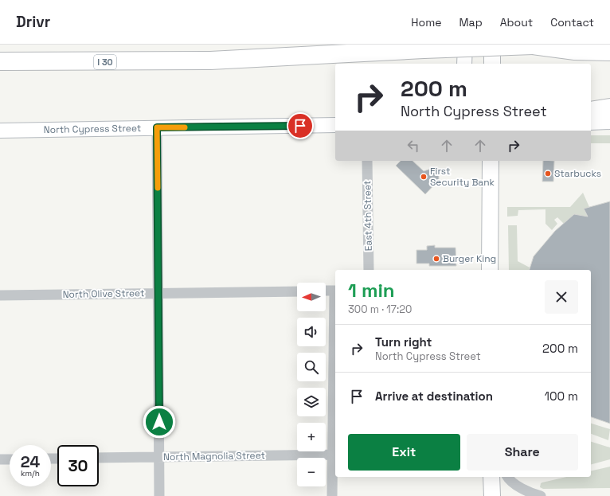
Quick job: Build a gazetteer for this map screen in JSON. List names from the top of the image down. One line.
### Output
{"streets":{"highway":["I 30"],"main road":["North Cypress Street"],"street":["East 4th Street","North Olive Street","North Magnolia Street"]},"places":["Starbucks","First Security Bank","Burger King"],"north":"left","page":{"header":"Drivr","nav":["Home","Map","About","Contact"],"turn":["200 m","North Cypress Street"],"heading":["1 min","300 m · 17:20"],"map_buttons":["+","−"],"list":[{"name":"Turn right","note":"North Cypress Street","value":"200 m"},{"name":"Arrive at destination","value":"100 m"}],"buttons":["Exit","Share"],"speed":"24 km/h","limit":"30"}}
